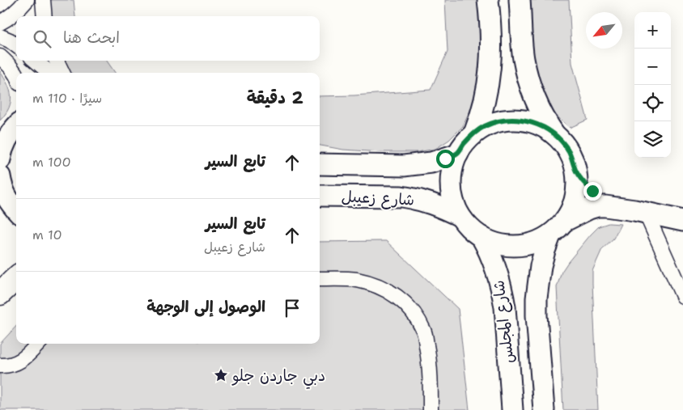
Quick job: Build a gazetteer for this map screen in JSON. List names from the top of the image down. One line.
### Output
{"streets":{"main road":["شارع زعيبل","شارع المجلس"]},"crossings":[["شارع زعيبل","شارع المجلس"]],"places":{"place":["دبي جاردن جلو"]},"north":"bottom left","page":{"map_buttons":["+","−"],"search":"ابحث هنا","heading":["2 دقيقة","سيرًا · 110 m"],"list":[["تابع السير","100 m"],["تابع السير","شارع زعيبل","10 m"],"الوصول إلى الوجهة"]}}
